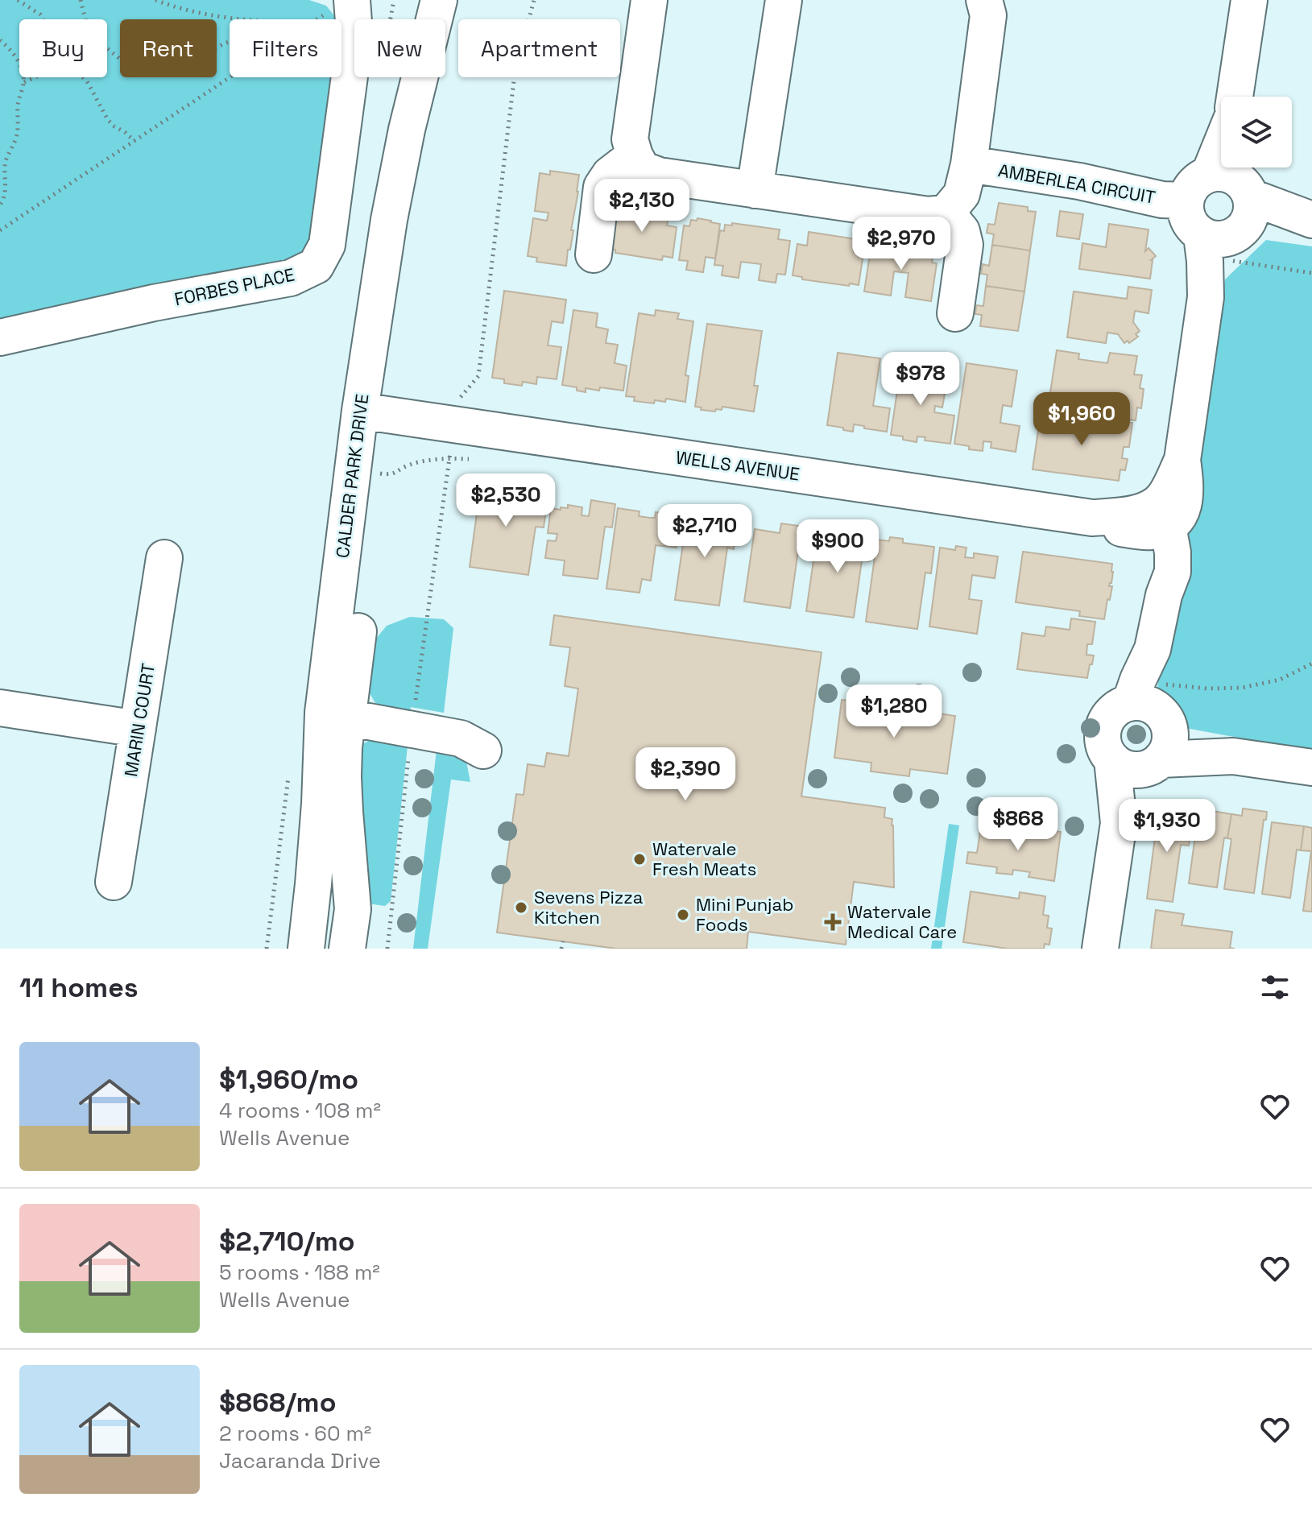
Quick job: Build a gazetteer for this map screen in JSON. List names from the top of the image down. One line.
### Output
{"streets":{"street":["AMBERLEA CIRCUIT","FORBES PLACE","WELLS AVENUE","CALDER PARK DRIVE","MARIN COURT"]},"crossings":[["WELLS AVENUE","CALDER PARK DRIVE"]],"places":{"other":["Watervale Fresh Meats","Sevens Pizza Kitchen","Mini Punjab Foods"],"health":["Watervale Medical Care"]},"page":{"chip":["Buy","Rent","Filters","New","Apartment"],"price":["$2,130","$2,970","$978","$1,960","$2,530","$2,710","$900","$1,280","$2,390","$868","$1,930"],"heading":"11 homes","list":[{"name":"$1,960/mo","note":"4 rooms · 108 m² · Wells Avenue"},{"name":"$2,710/mo","note":"5 rooms · 188 m² · Wells Avenue"},{"name":"$868/mo","note":"2 rooms · 60 m² · Jacaranda Drive"}]}}
